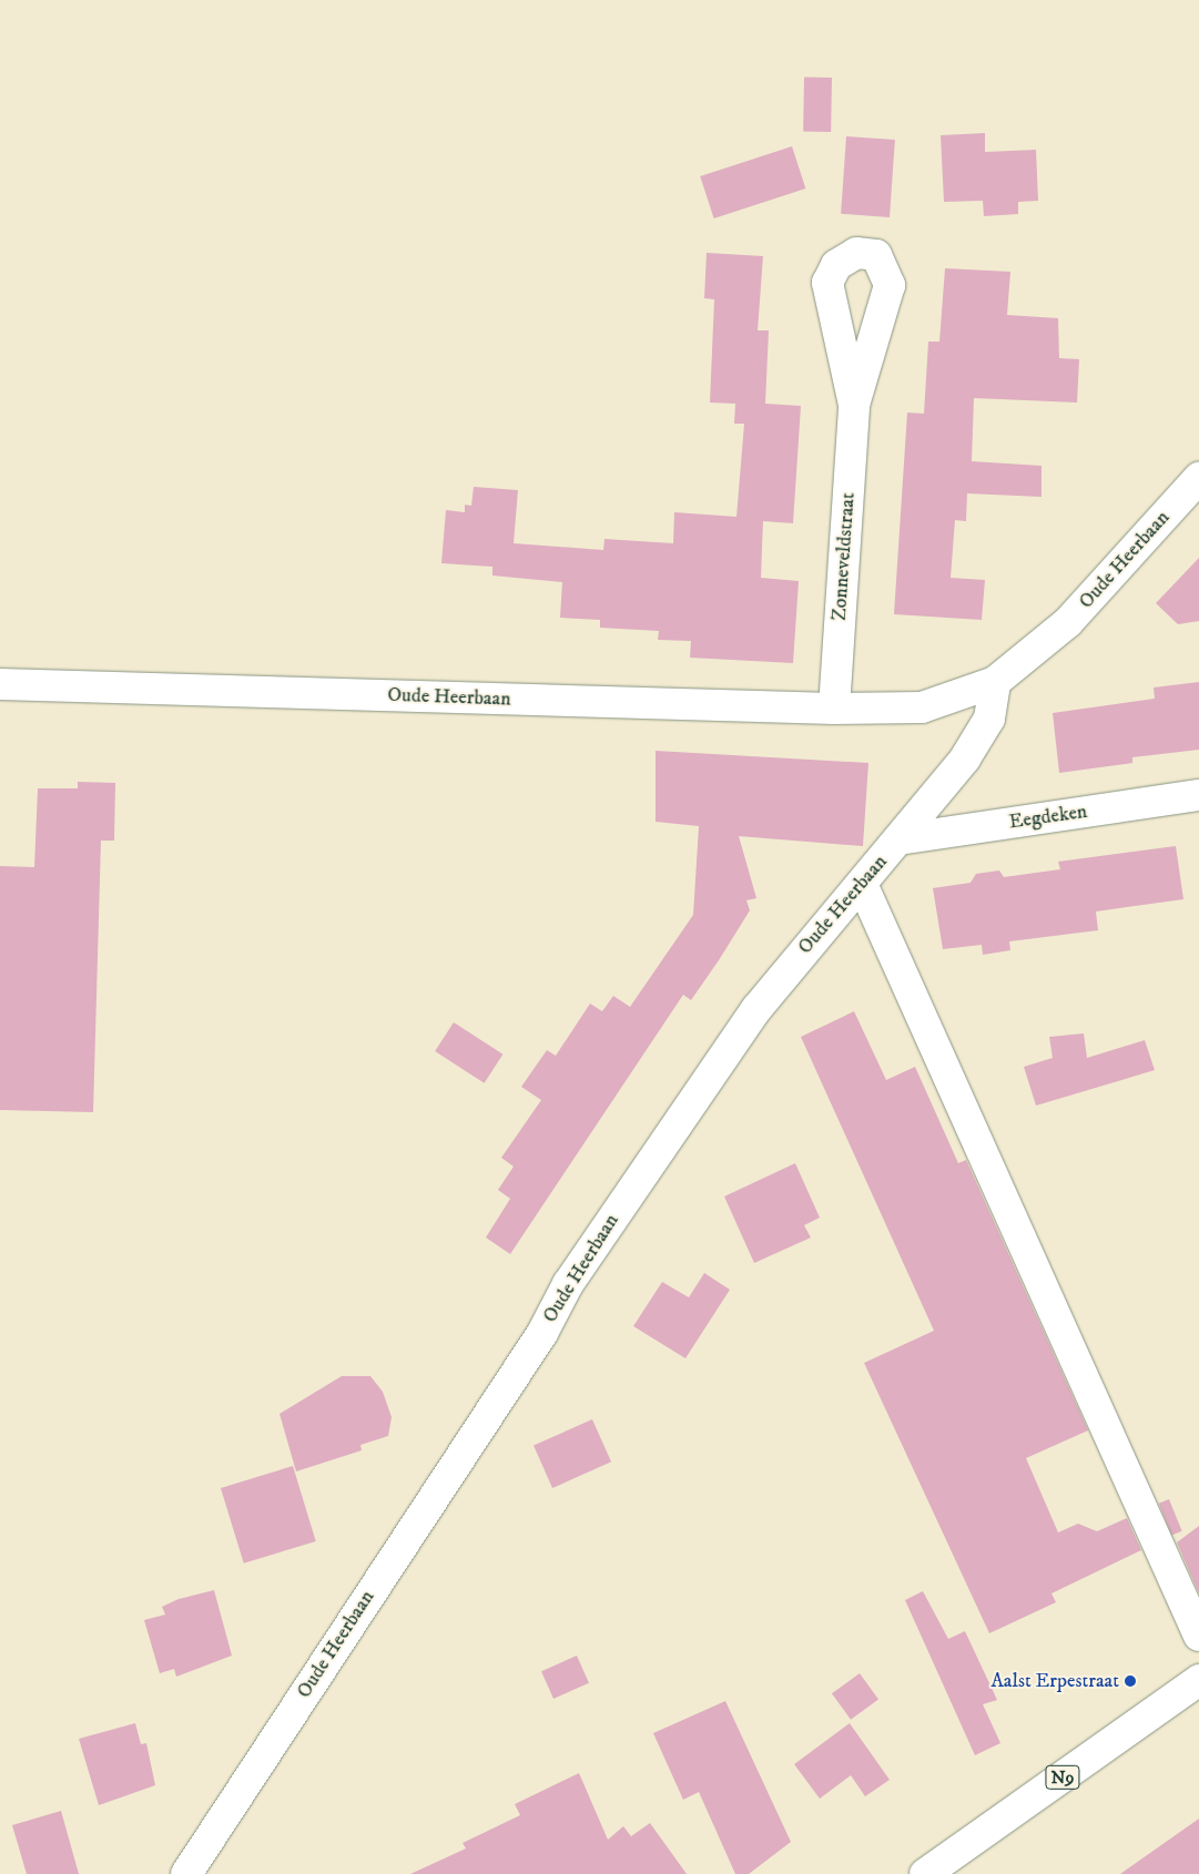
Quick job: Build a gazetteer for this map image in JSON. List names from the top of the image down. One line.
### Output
{"streets":{"street":["Zonneveldstraat","Oude Heerbaan","Eegdeken","N9"]},"crossings":[["Zonneveldstraat","Oude Heerbaan"],["Oude Heerbaan","Eegdeken"]],"places":["Aalst Erpestraat"]}
